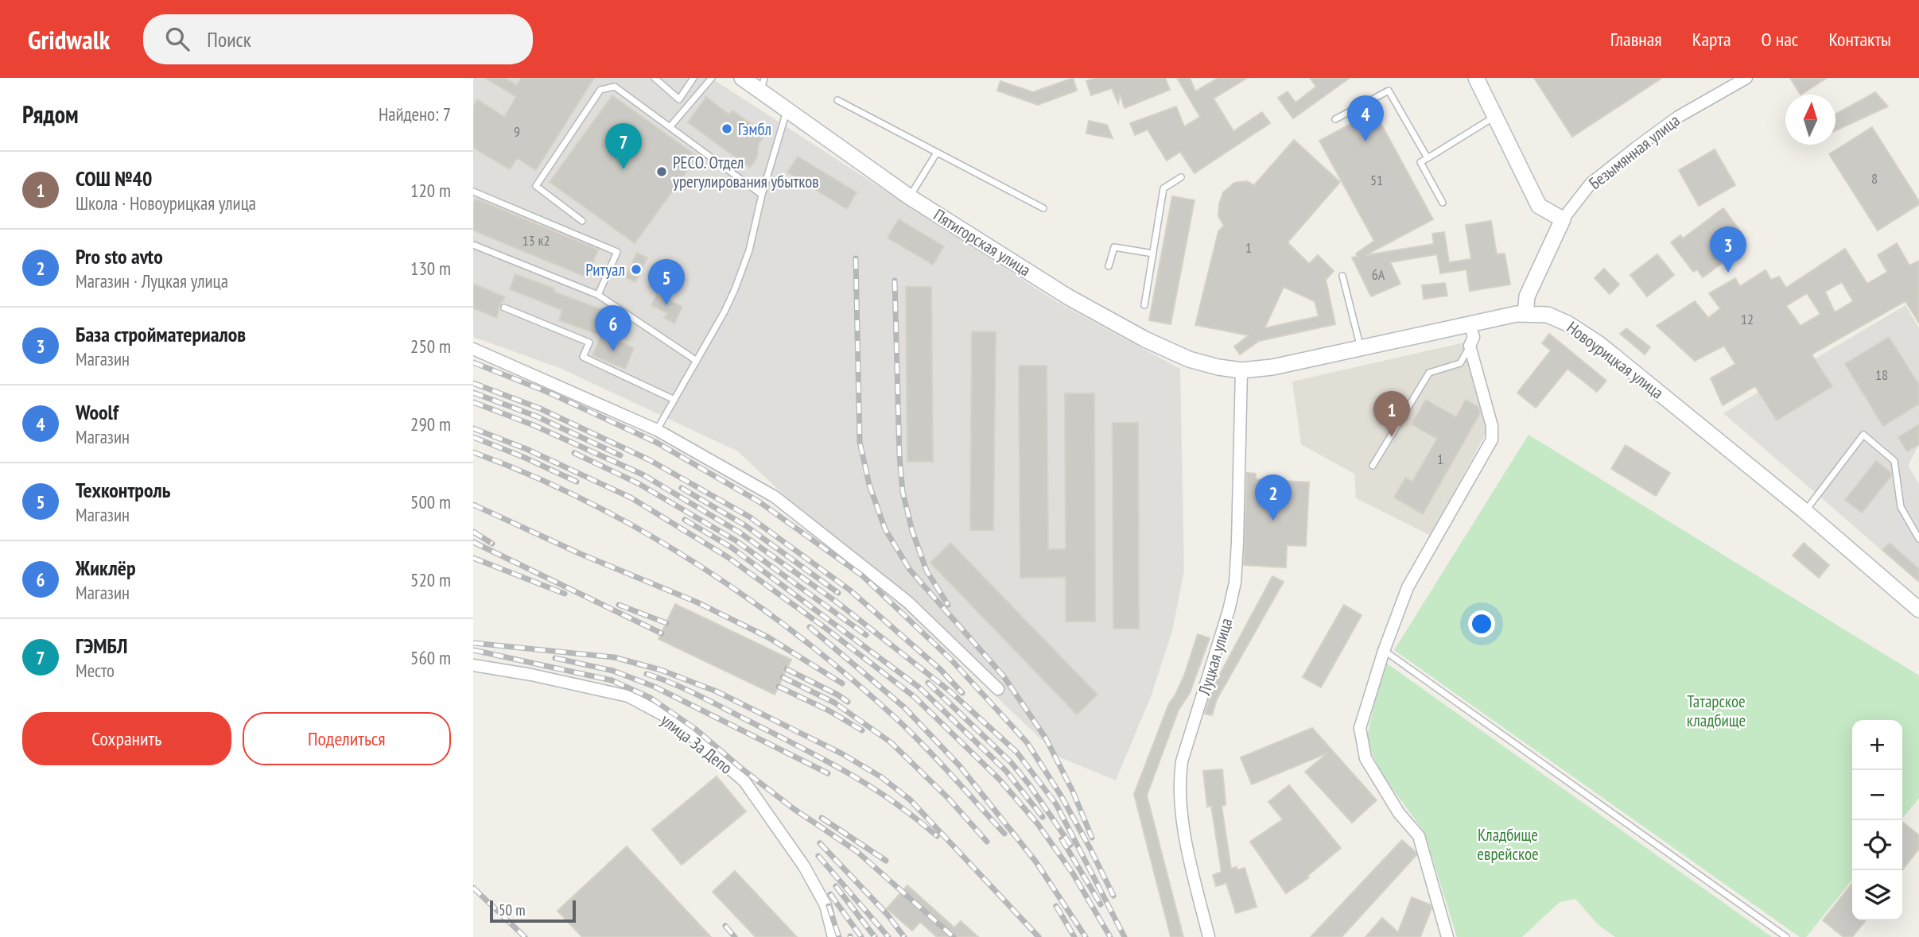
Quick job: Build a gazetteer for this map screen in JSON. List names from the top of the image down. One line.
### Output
{"streets":{"main road":["Безымянная улица","Пятигорская улица","Новоурицкая улица"],"street":["Луцкая улица","улица За Депо"]},"crossings":[["Безымянная улица","Новоурицкая улица"],["Пятигорская улица","Новоурицкая улица"],["Пятигорская улица","Луцкая улица"],["Новоурицкая улица","Луцкая улица"]],"parks":["Татарское кладбище","Кладбище еврейское"],"places":["Гэмбл","РЕСО. Отдел урегулирования убытков","Ритуал"],"house_numbers":["9","8","51","13 к2","1","6А","12","18","1"],"scale_bar":"50 m","north":"top","page":{"header":"Gridwalk","search":"Поиск","nav":["Главная","Карта","О нас","Контакты"],"heading":["Рядом","Найдено: 7"],"pins":["4","7","3","5","6","1","2"],"list":[{"mark":"1","name":"СОШ №40","note":"Школа · Новоурицкая улица","value":"120 m"},{"mark":"2","name":"Pro sto avto","note":"Магазин · Луцкая улица","value":"130 m"},{"mark":"3","name":"База стройматериалов","note":"Магазин","value":"250 m"},{"mark":"4","name":"Woolf","note":"Магазин","value":"290 m"},{"mark":"5","name":"Техконтроль","note":"Магазин","value":"500 m"},{"mark":"6","name":"Жиклёр","note":"Магазин","value":"520 m"},{"mark":"7","name":"ГЭМБЛ","note":"Место","value":"560 m"}],"buttons":["Сохранить","Поделиться"],"map_buttons":["+","−"],"scale":"50 m"}}
